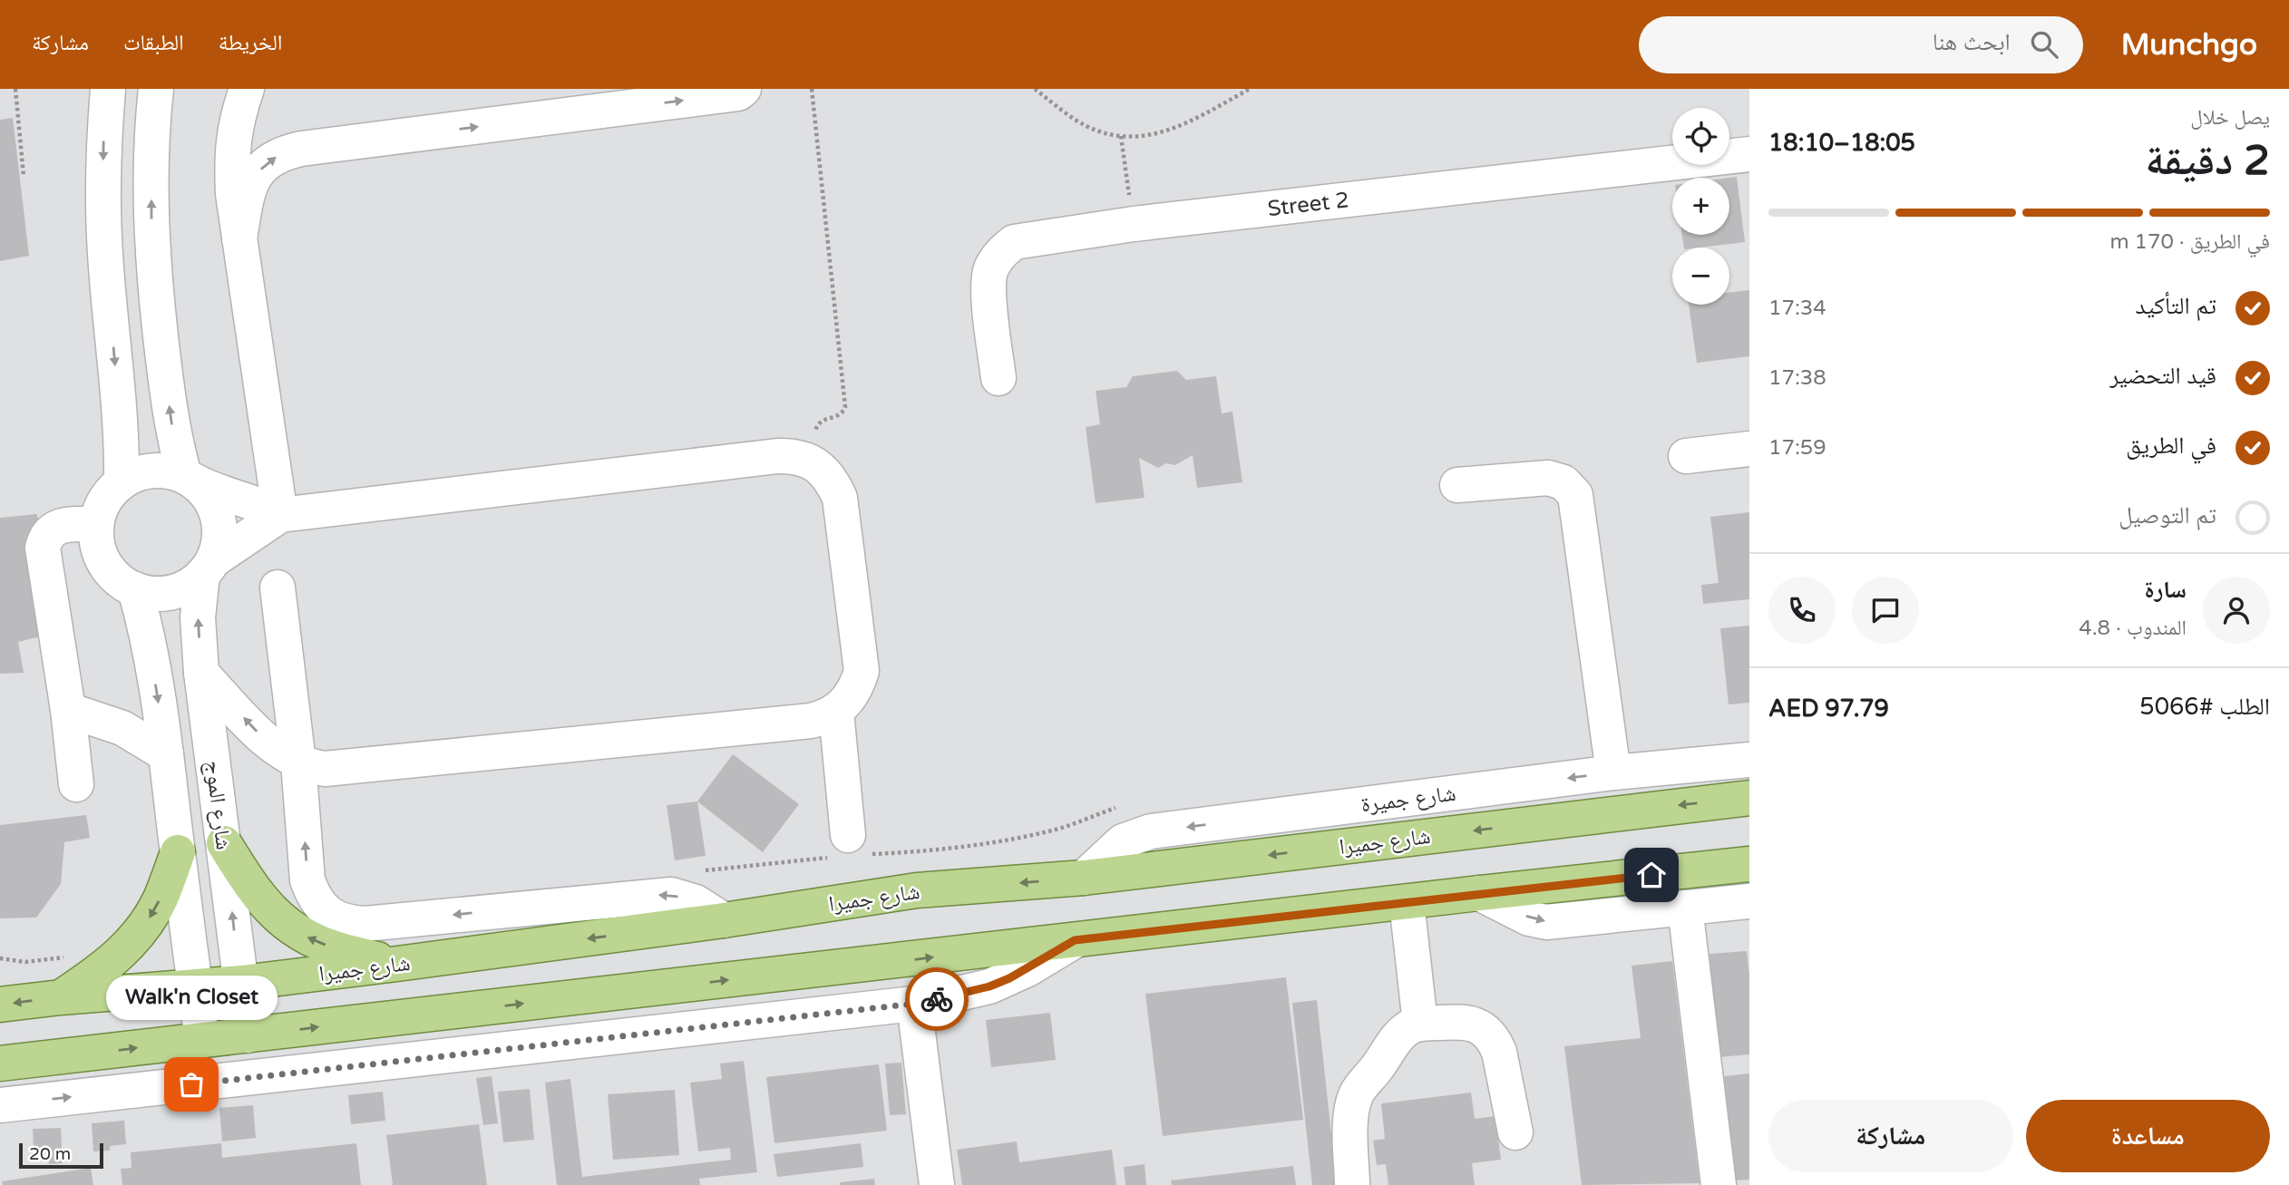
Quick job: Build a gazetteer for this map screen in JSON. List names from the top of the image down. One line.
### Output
{"streets":{"main road":["شارع جميرا"],"street":["Street 2","شارع جميرة","شارع الموج"]},"crossings":[["شارع جميرة","شارع جميرا"],["شارع الموج","شارع جميرا"]],"one_way":["شارع جميرة"],"places":["Walk'n Closet"],"scale_bar":"20 m","page":{"header":"Munchgo","search":"ابحث هنا","nav":["الخريطة","الطبقات","مشاركة"],"heading":["2 دقيقة","يصل خلال","18:05–18:10"],"panel":["سارة","المندوب · 4.8","الطلب #5066","AED 97.79"],"map_buttons":["+","−"],"bar":"في الطريق · 170 m","list":[["تم التأكيد","17:34"],["قيد التحضير","17:38"],["في الطريق","17:59"],"تم التوصيل"],"bubble":"Walk'n Closet","buttons":["مساعدة","مشاركة"],"scale":"20 m"}}
